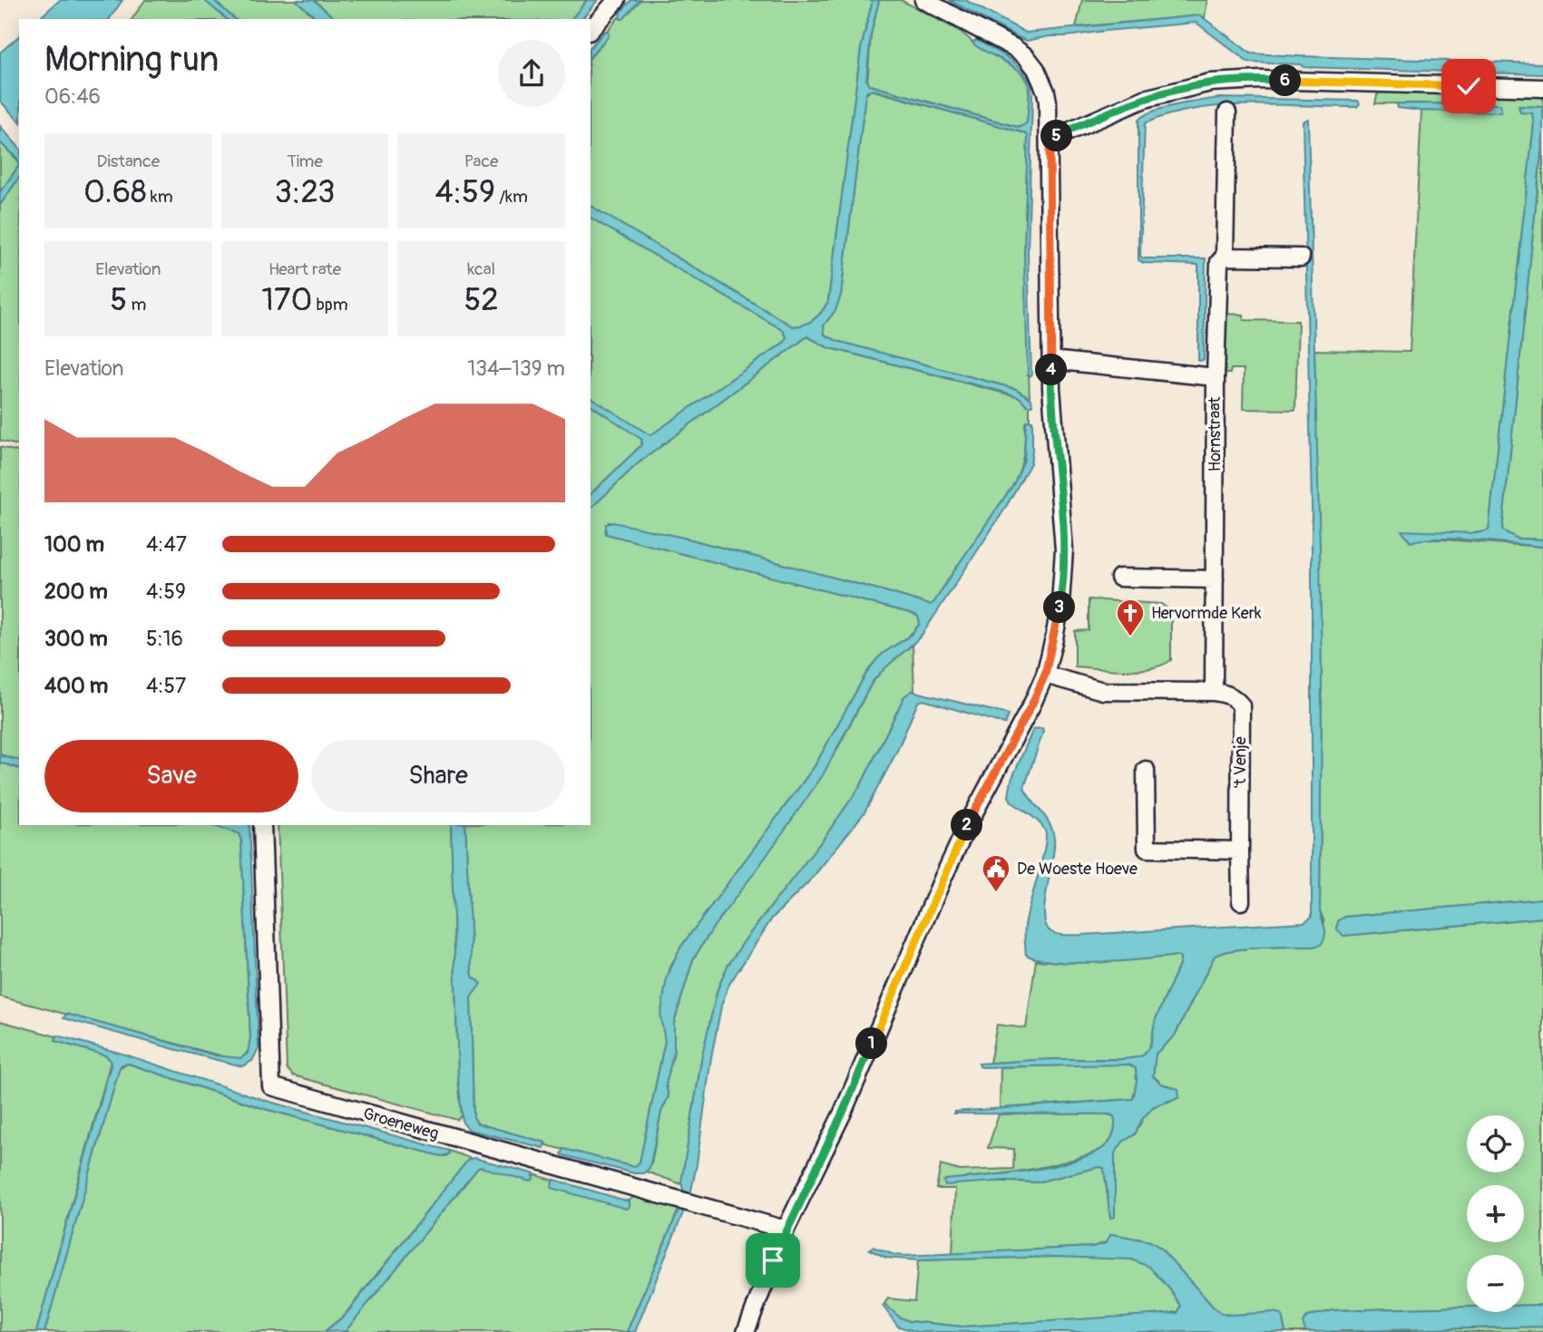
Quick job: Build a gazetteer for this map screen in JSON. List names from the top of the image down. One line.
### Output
{"streets":{"street":["Hornstraat","'t Venje","Groeneweg"]},"crossings":[["Hornstraat","'t Venje"]],"places":{"church":["Hervormde Kerk"],"public building":["De Woeste Hoeve"]},"page":{"heading":["Morning run","06:46"],"pins":["6","5","4","3","2","1"],"stats":[["Distance","0.68 km"],["Time","3:23"],["Pace","4:59 /km"],["Elevation","5 m"],["Heart rate","170 bpm"],["kcal","52"]],"chart":["Elevation","134–139 m"],"list":[{"name":"100 m","note":"4:47"},{"name":"200 m","note":"4:59"},{"name":"300 m","note":"5:16"},{"name":"400 m","note":"4:57"}],"buttons":["Save","Share"],"map_buttons":["+","−"]}}
